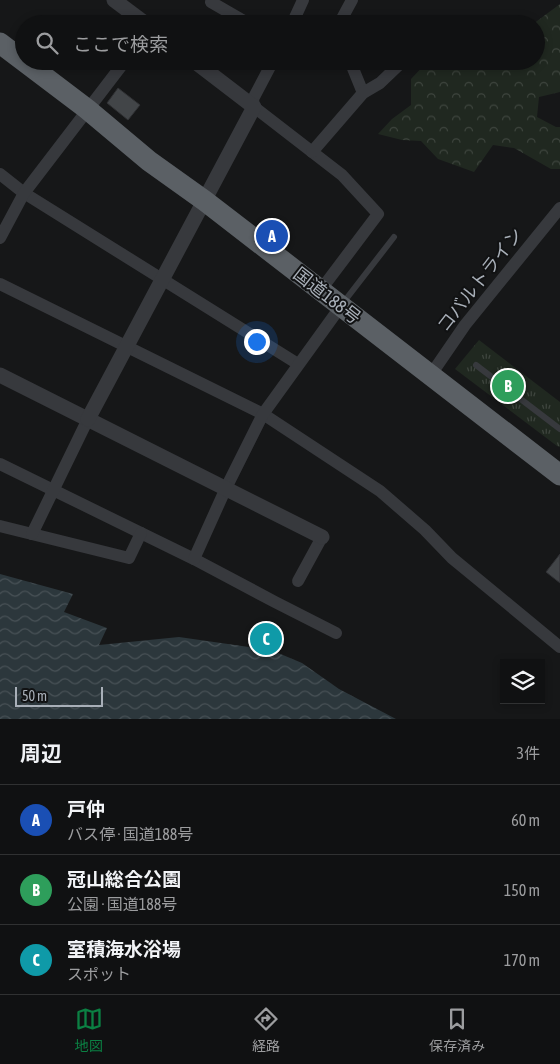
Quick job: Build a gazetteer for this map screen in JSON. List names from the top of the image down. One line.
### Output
{"streets":{"highway":["国道188号"],"street":["コバルトライン"]},"crossings":[["コバルトライン","国道188号"]],"scale_bar":"50 m","page":{"search":"ここで検索","pins":["A","B","C"],"scale":"50 m","heading":["周辺","3件"],"list":[{"mark":"A","name":"戸仲","note":"バス停 · 国道188号","value":"60 m"},{"mark":"B","name":"冠山総合公園","note":"公園 · 国道188号","value":"150 m"},{"mark":"C","name":"室積海水浴場","note":"スポット","value":"170 m"}],"nav":["地図","経路","保存済み"]}}
